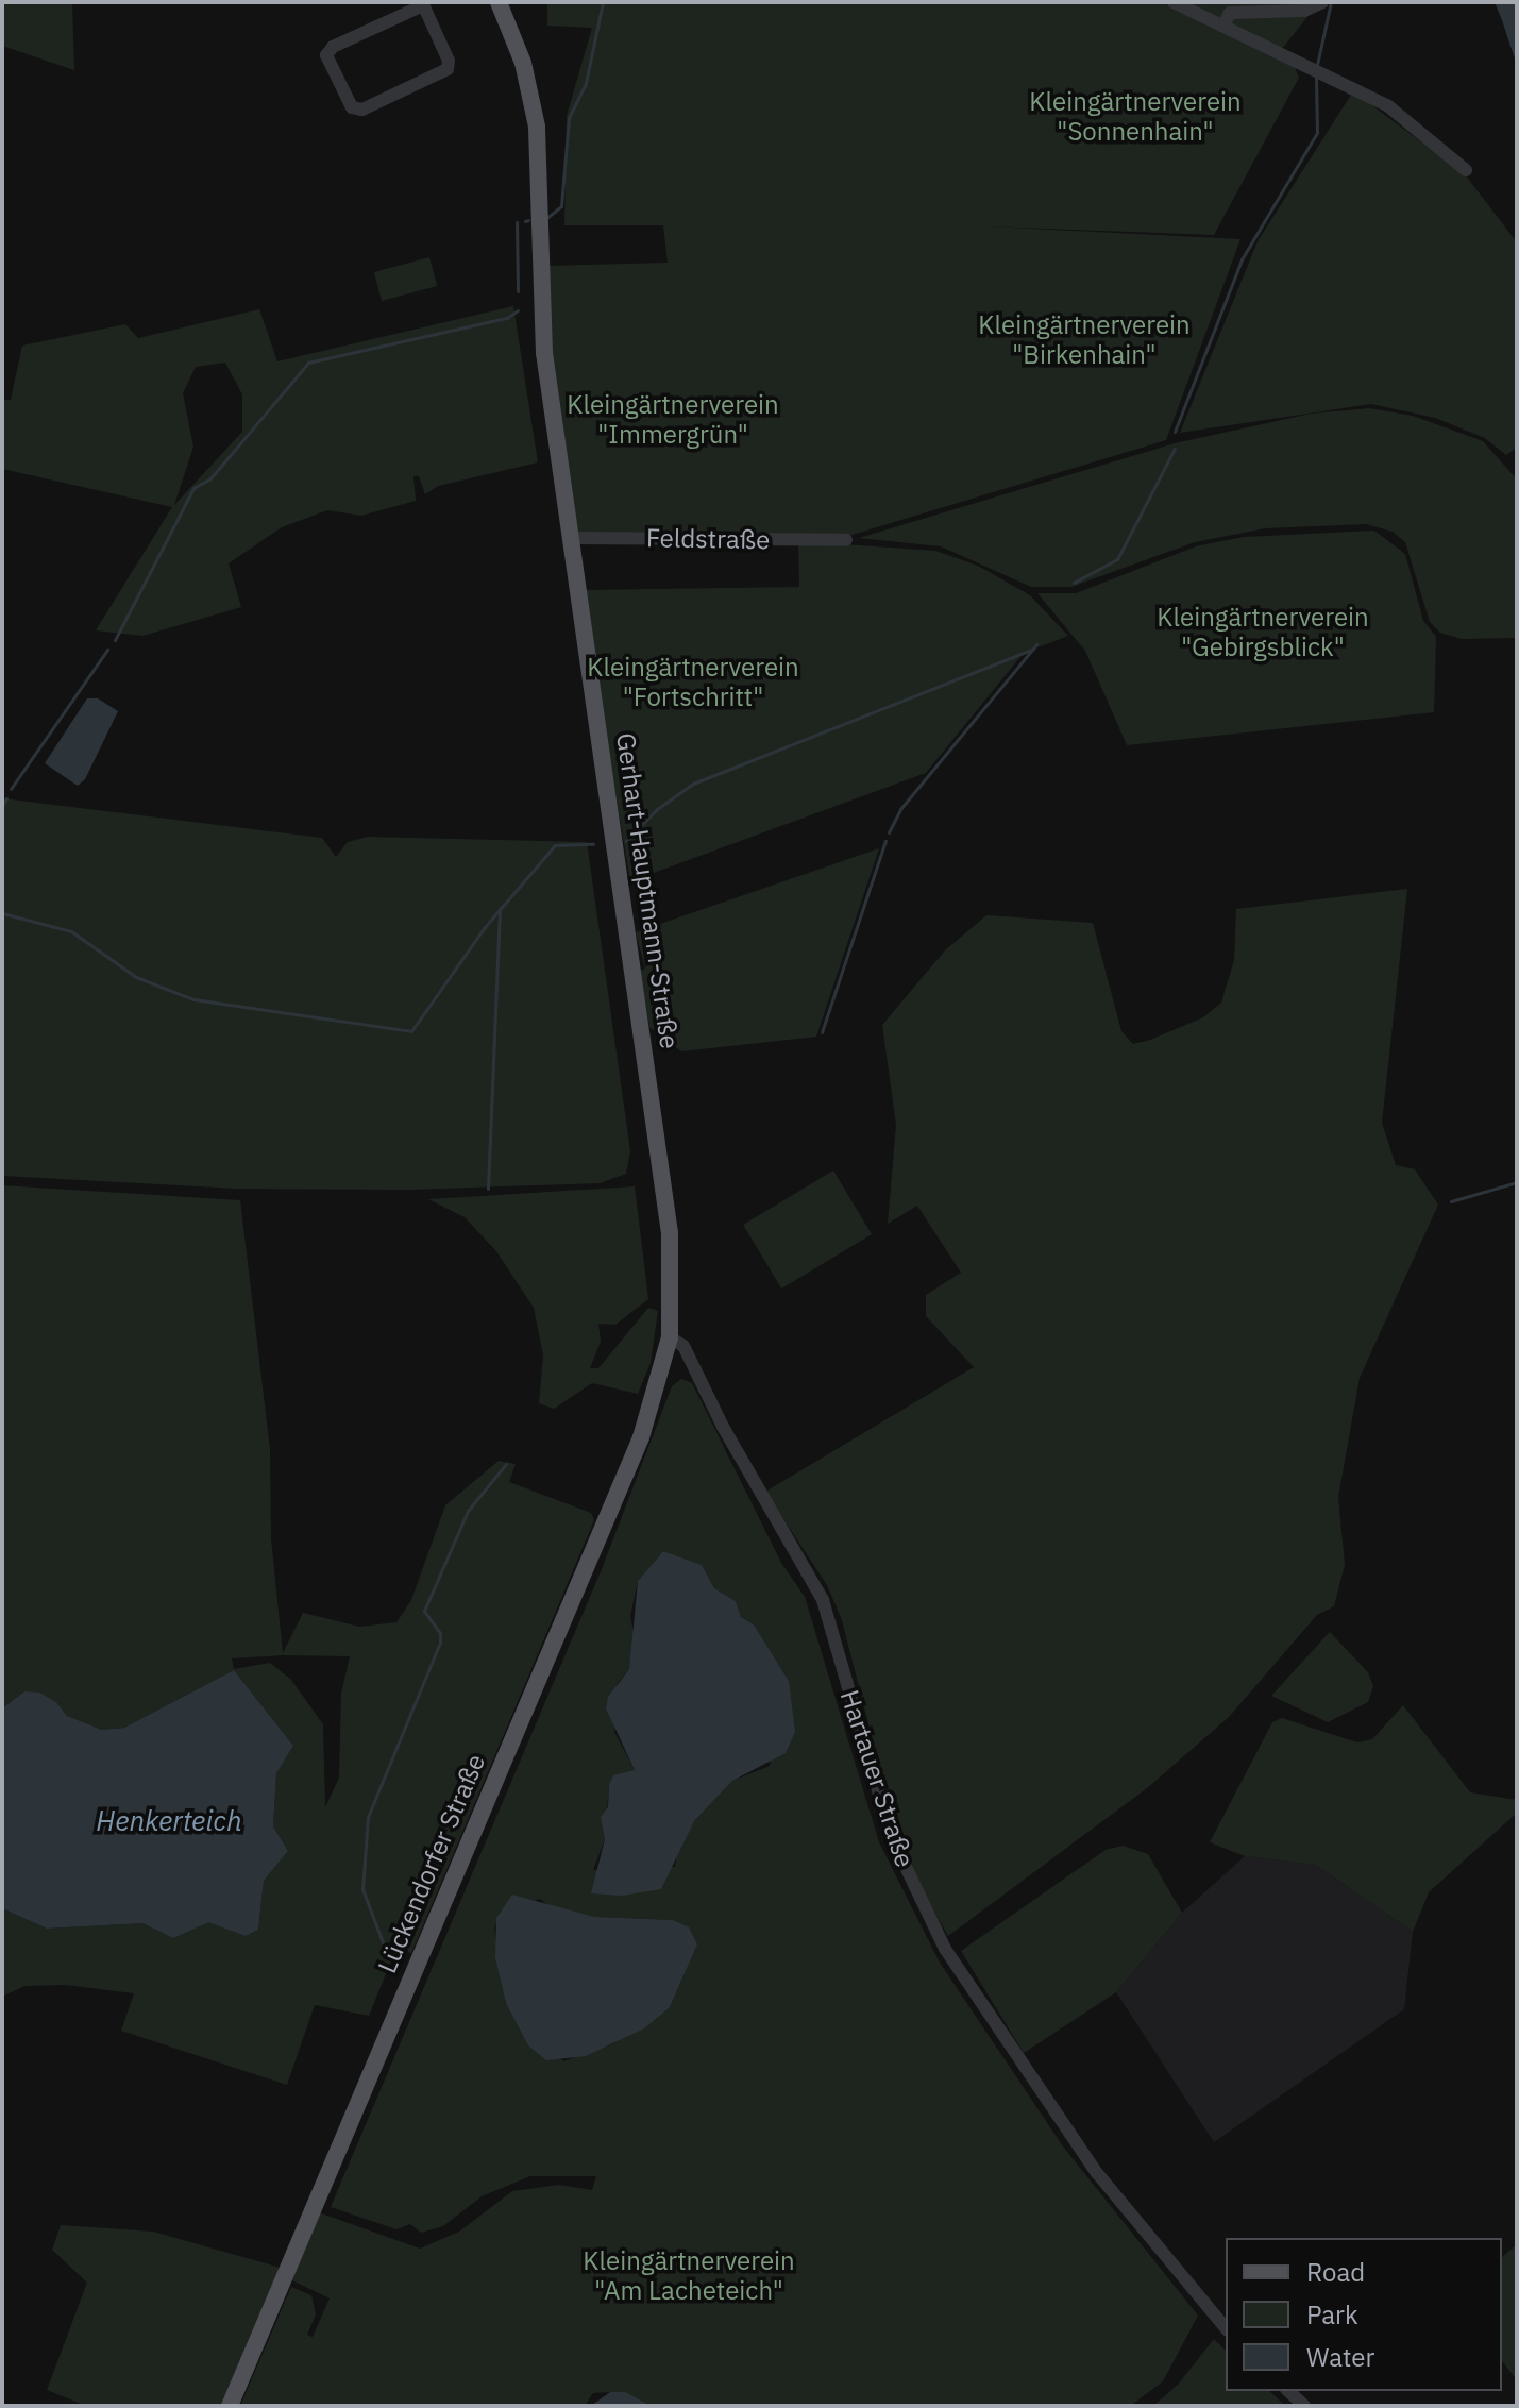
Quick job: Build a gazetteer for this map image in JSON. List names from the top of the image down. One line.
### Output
{"streets":{"main road":["Gerhart-Hauptmann-Straße","Lückendorfer Straße"],"street":["Feldstraße","Hartauer Straße"]},"crossings":[["Feldstraße","Gerhart-Hauptmann-Straße"],["Gerhart-Hauptmann-Straße","Hartauer Straße"],["Gerhart-Hauptmann-Straße","Lückendorfer Straße"],["Hartauer Straße","Lückendorfer Straße"]],"water":["Henkerteich"],"parks":["Kleingärtnerverein \"Sonnenhain\"","Kleingärtnerverein \"Birkenhain\"","Kleingärtnerverein \"Immergrün\"","Kleingärtnerverein \"Gebirgsblick\"","Kleingärtnerverein \"Fortschritt\"","Kleingärtnerverein \"Am Lacheteich\""],"legend":["Road","Park","Water"]}
